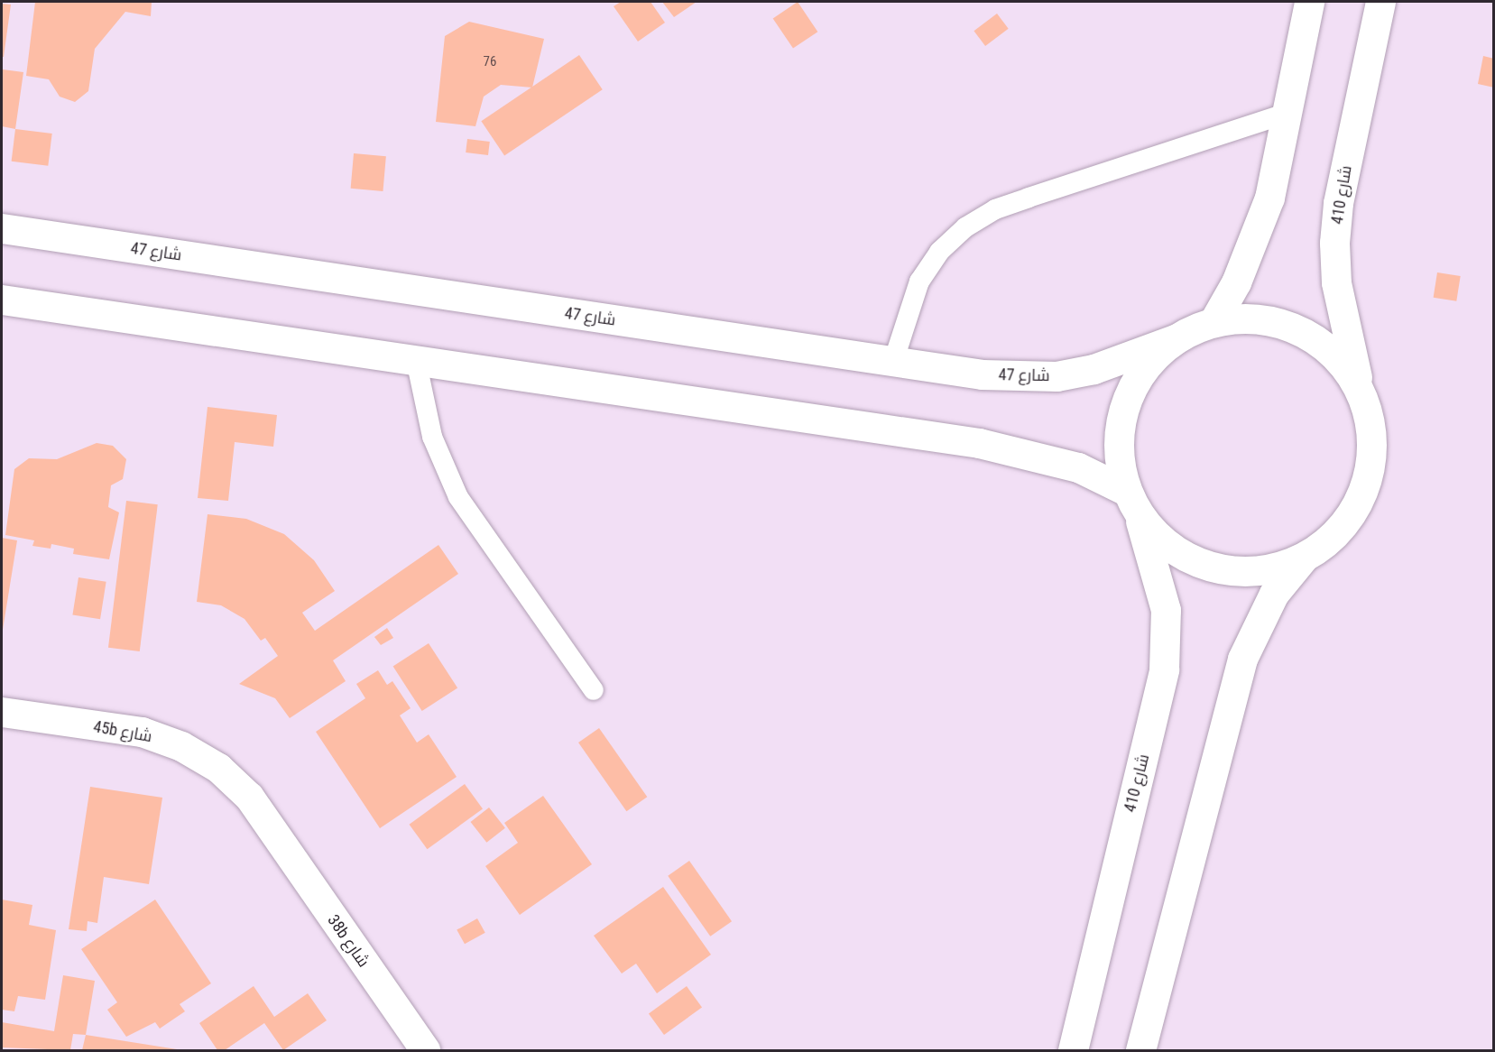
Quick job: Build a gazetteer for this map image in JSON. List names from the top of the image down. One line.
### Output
{"streets":{"street":["شارع 410","شارع 47","45b شارع","38b شارع"]},"crossings":[["شارع 410","شارع 47"],["45b شارع","38b شارع"]],"house_numbers":["76"]}
